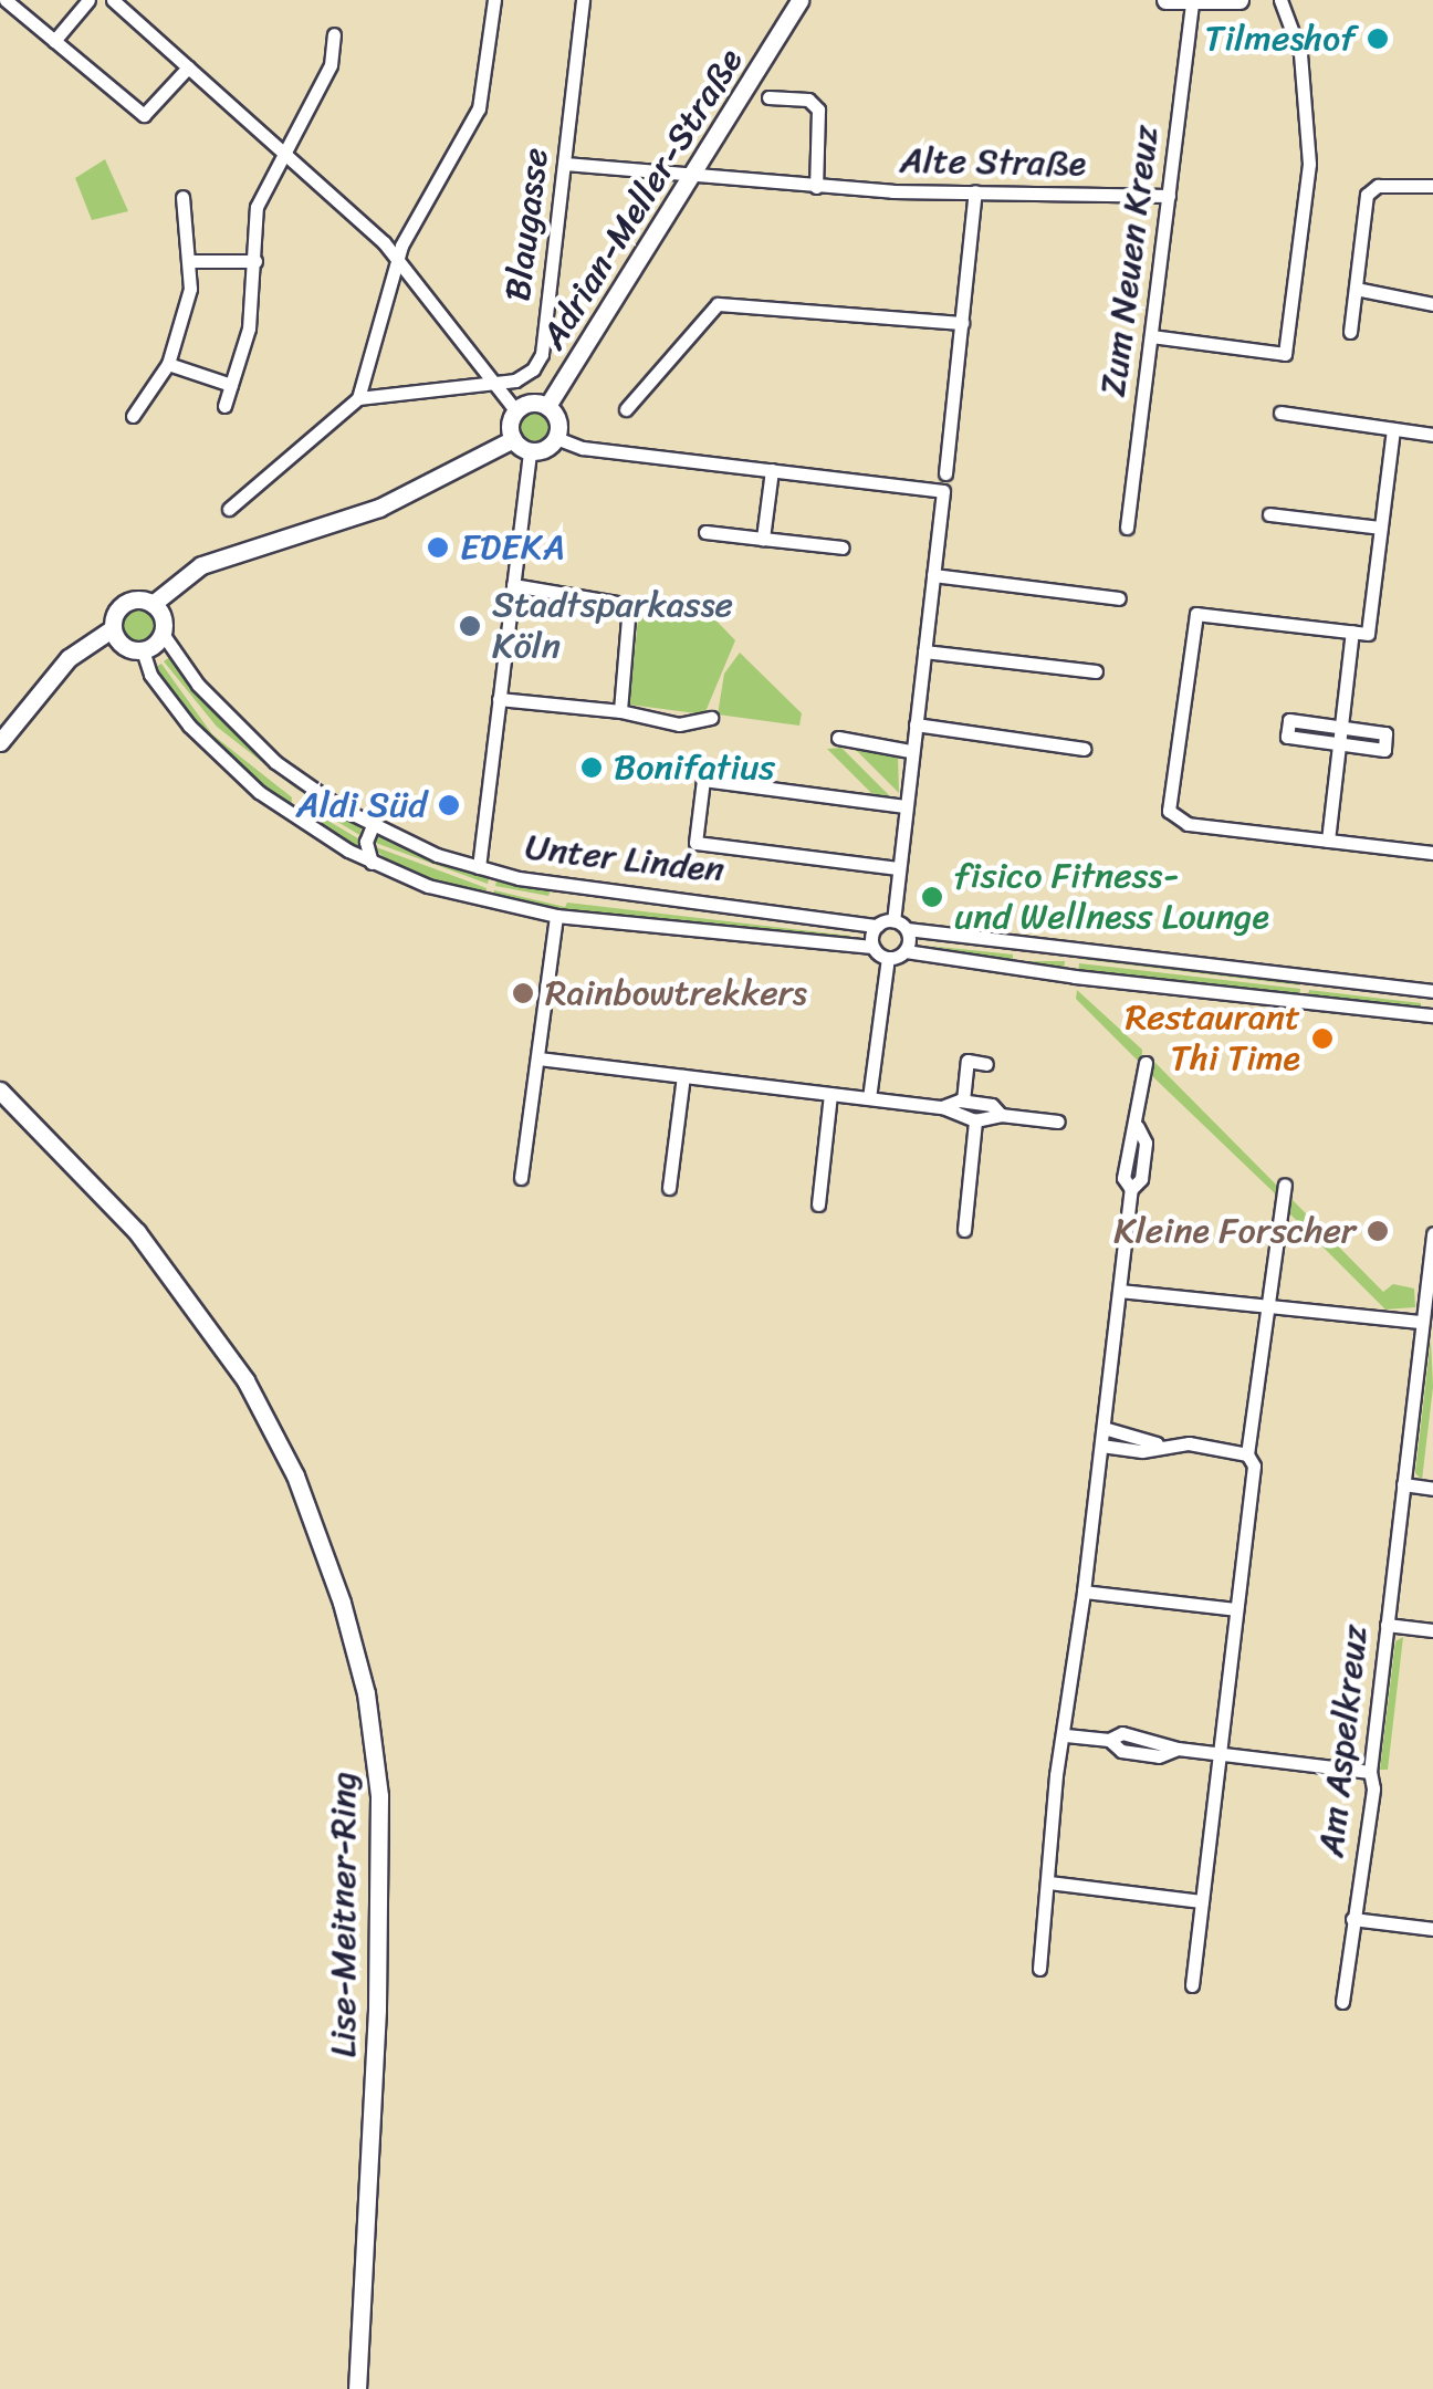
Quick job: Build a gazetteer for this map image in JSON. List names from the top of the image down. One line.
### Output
{"streets":{"street":["Alte Straße","Adrian-Meller-Straße","Blaugasse","Zum Neuen Kreuz","Unter Linden","Am Aspelkreuz","Lise-Meitner-Ring"]},"crossings":[["Alte Straße","Adrian-Meller-Straße"],["Alte Straße","Blaugasse"],["Alte Straße","Zum Neuen Kreuz"]],"places":["Tilmeshof","EDEKA","Stadtsparkasse Köln","Bonifatius","Aldi Süd","fisico Fitness- und Wellness Lounge","Rainbowtrekkers","Restaurant Thi Time","Kleine Forscher"]}
